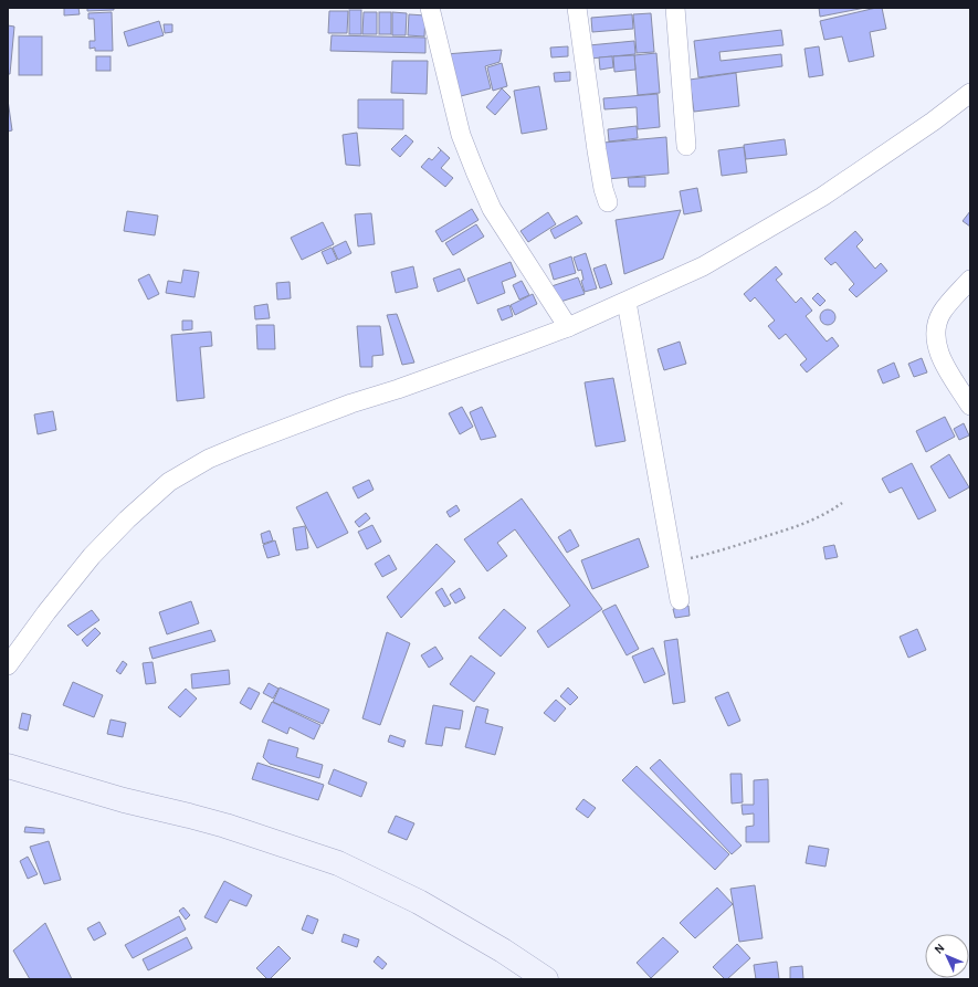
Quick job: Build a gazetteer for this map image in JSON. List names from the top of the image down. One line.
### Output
{"north":"top left"}
